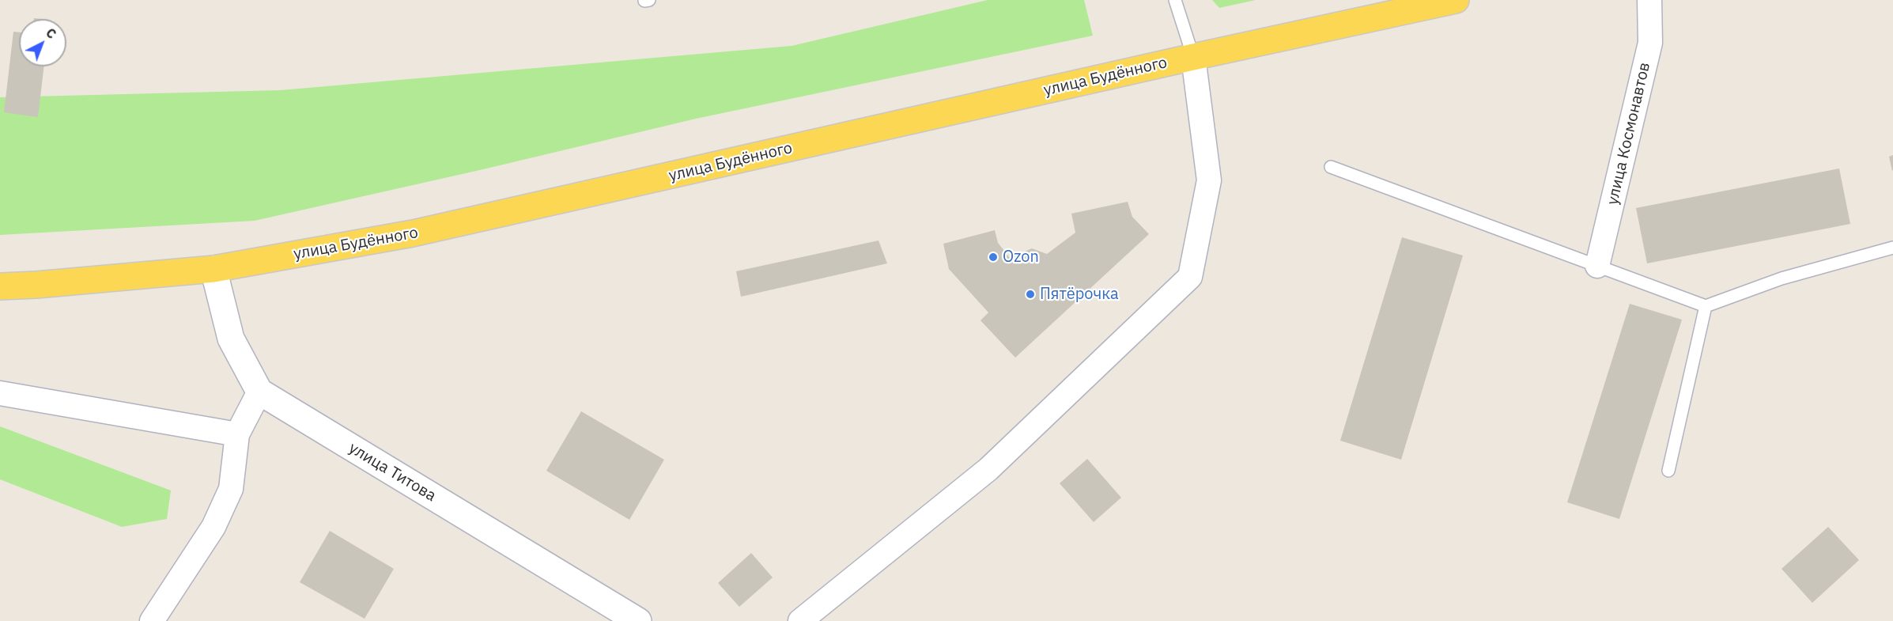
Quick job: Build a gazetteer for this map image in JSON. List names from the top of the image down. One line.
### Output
{"streets":{"main road":["улица Будённого"],"street":["улица Космонавтов","улица Титова"]},"places":["Ozon","Пятёрочка"],"north":"top right"}
